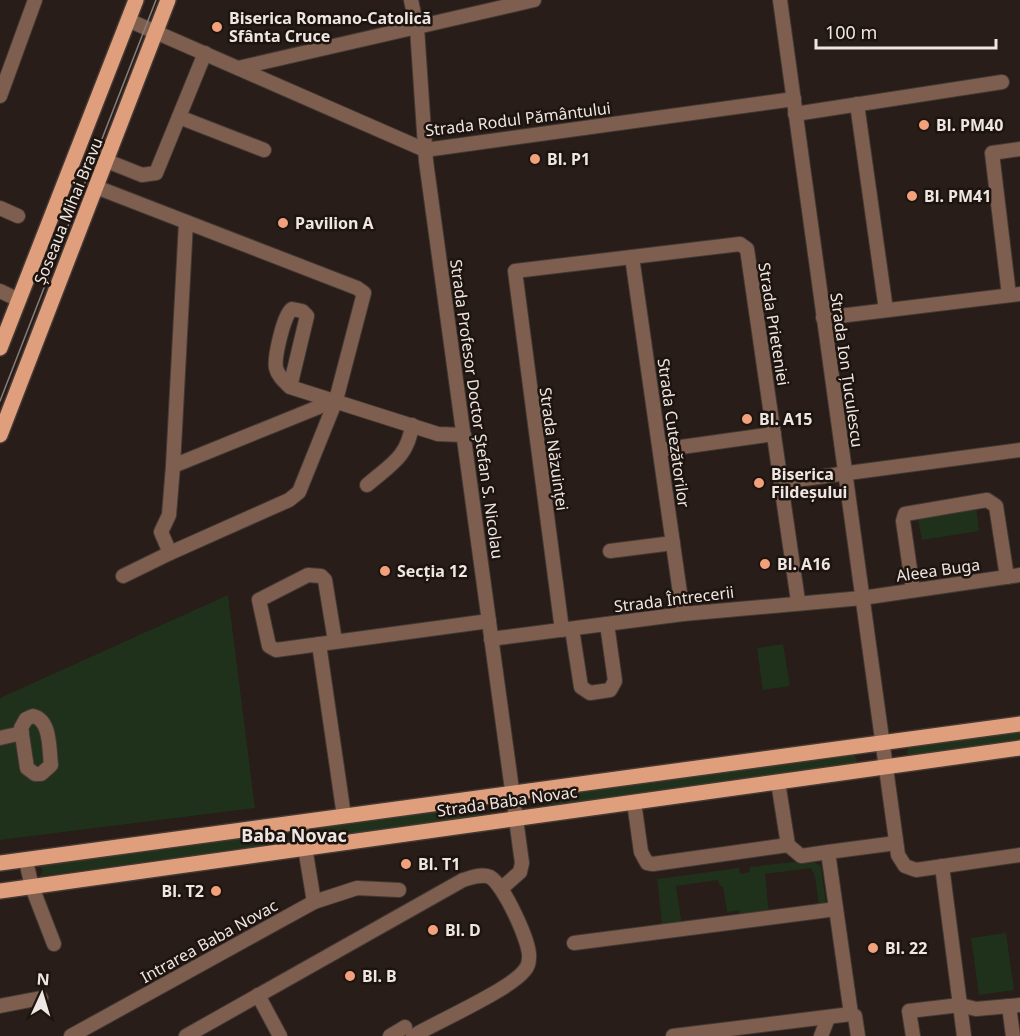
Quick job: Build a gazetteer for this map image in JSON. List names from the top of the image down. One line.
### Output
{"streets":{"main road":["Șoseaua Mihai Bravu","Strada Baba Novac"],"street":["Strada Rodul Pământului","Strada Prieteniei","Strada Ion Țuculescu","Strada Profesor Doctor Ștefan S. Nicolau","Strada Cutezătorilor","Strada Năzuinței","Aleea Buga","Strada Întrecerii","Intrarea Baba Novac"]},"crossings":[["Strada Rodul Pământului","Șoseaua Mihai Bravu"],["Strada Rodul Pământului","Strada Ion Țuculescu"],["Strada Rodul Pământului","Strada Profesor Doctor Ștefan S. Nicolau"],["Strada Prieteniei","Strada Cutezătorilor"],["Strada Prieteniei","Strada Năzuinței"],["Strada Prieteniei","Strada Întrecerii"],["Strada Ion Țuculescu","Aleea Buga"],["Strada Ion Țuculescu","Strada Întrecerii"],["Strada Ion Țuculescu","Strada Baba Novac"],["Strada Profesor Doctor Ștefan S. Nicolau","Strada Întrecerii"],["Strada Profesor Doctor Ștefan S. Nicolau","Strada Baba Novac"],["Strada Cutezătorilor","Strada Întrecerii"],["Strada Năzuinței","Strada Întrecerii"],["Aleea Buga","Strada Întrecerii"]],"districts":["Baba Novac"],"places":["Biserica Romano-Catolică Sfânta Cruce","Bl. PM40","Bl. P1","Bl. PM41","Pavilion A","Bl. A15","Biserica Fildeșului","Bl. A16","Secția 12","Bl. T1","Bl. T2","Bl. D","Bl. 22","Bl. B"],"scale_bar":"100 m","north":"top"}
